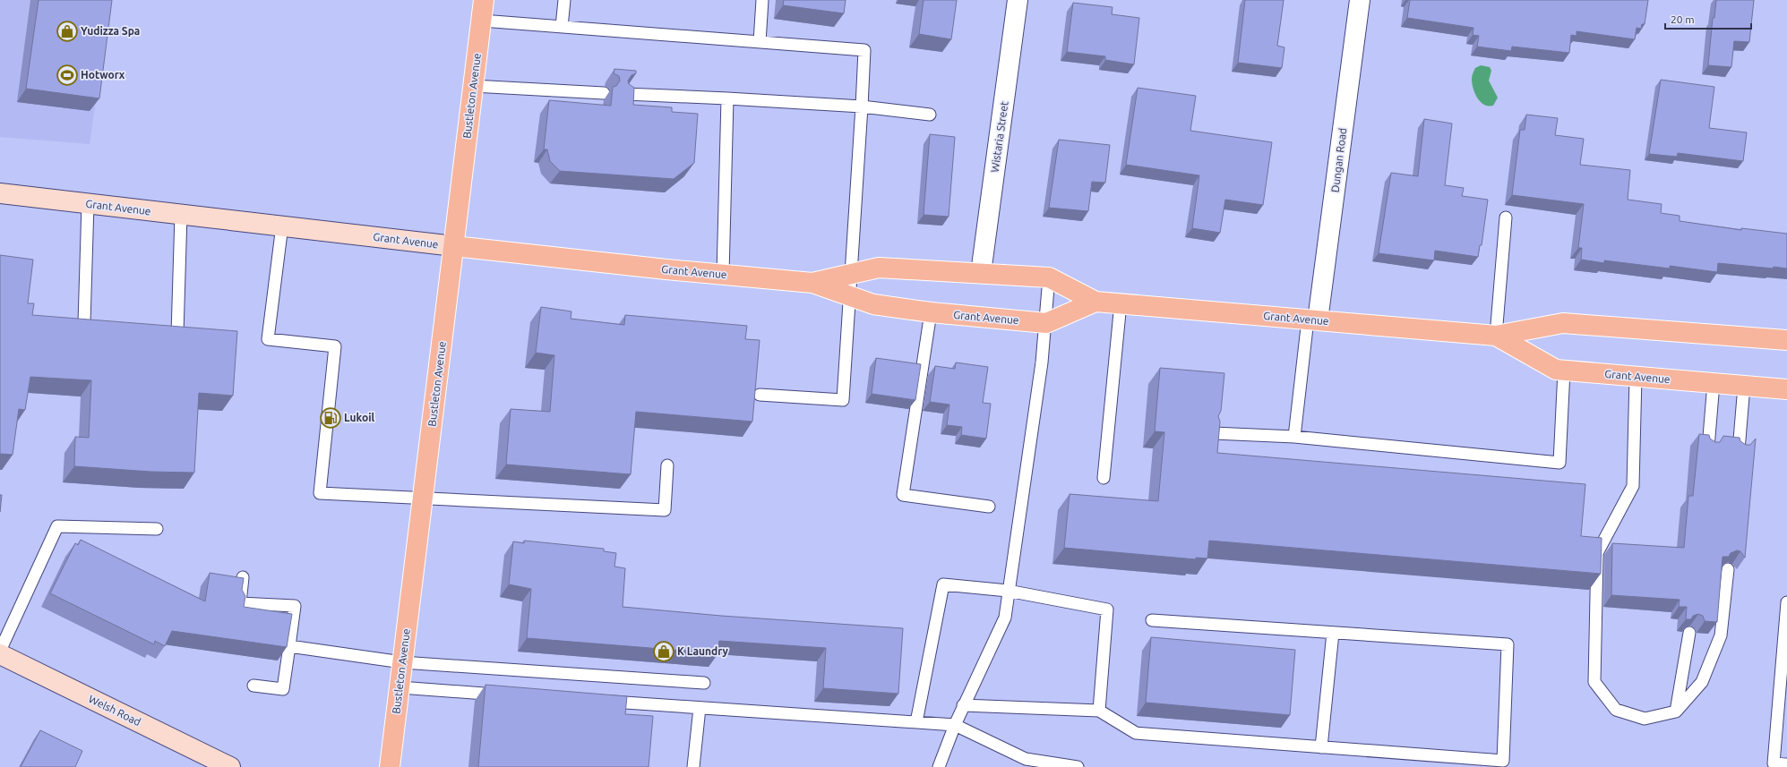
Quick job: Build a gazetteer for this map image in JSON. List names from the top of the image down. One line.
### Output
{"streets":{"main road":["Bustleton Avenue","Grant Avenue","Welsh Road"],"street":["Wistaria Street","Dungan Road"]},"crossings":[["Bustleton Avenue","Grant Avenue"],["Wistaria Street","Grant Avenue"],["Dungan Road","Grant Avenue"]],"places":{"shop":["Yudizza Spa","K Laundry"],"sports":["Hotworx"],"fuel station":["Lukoil"]},"scale_bar":"20 m"}
